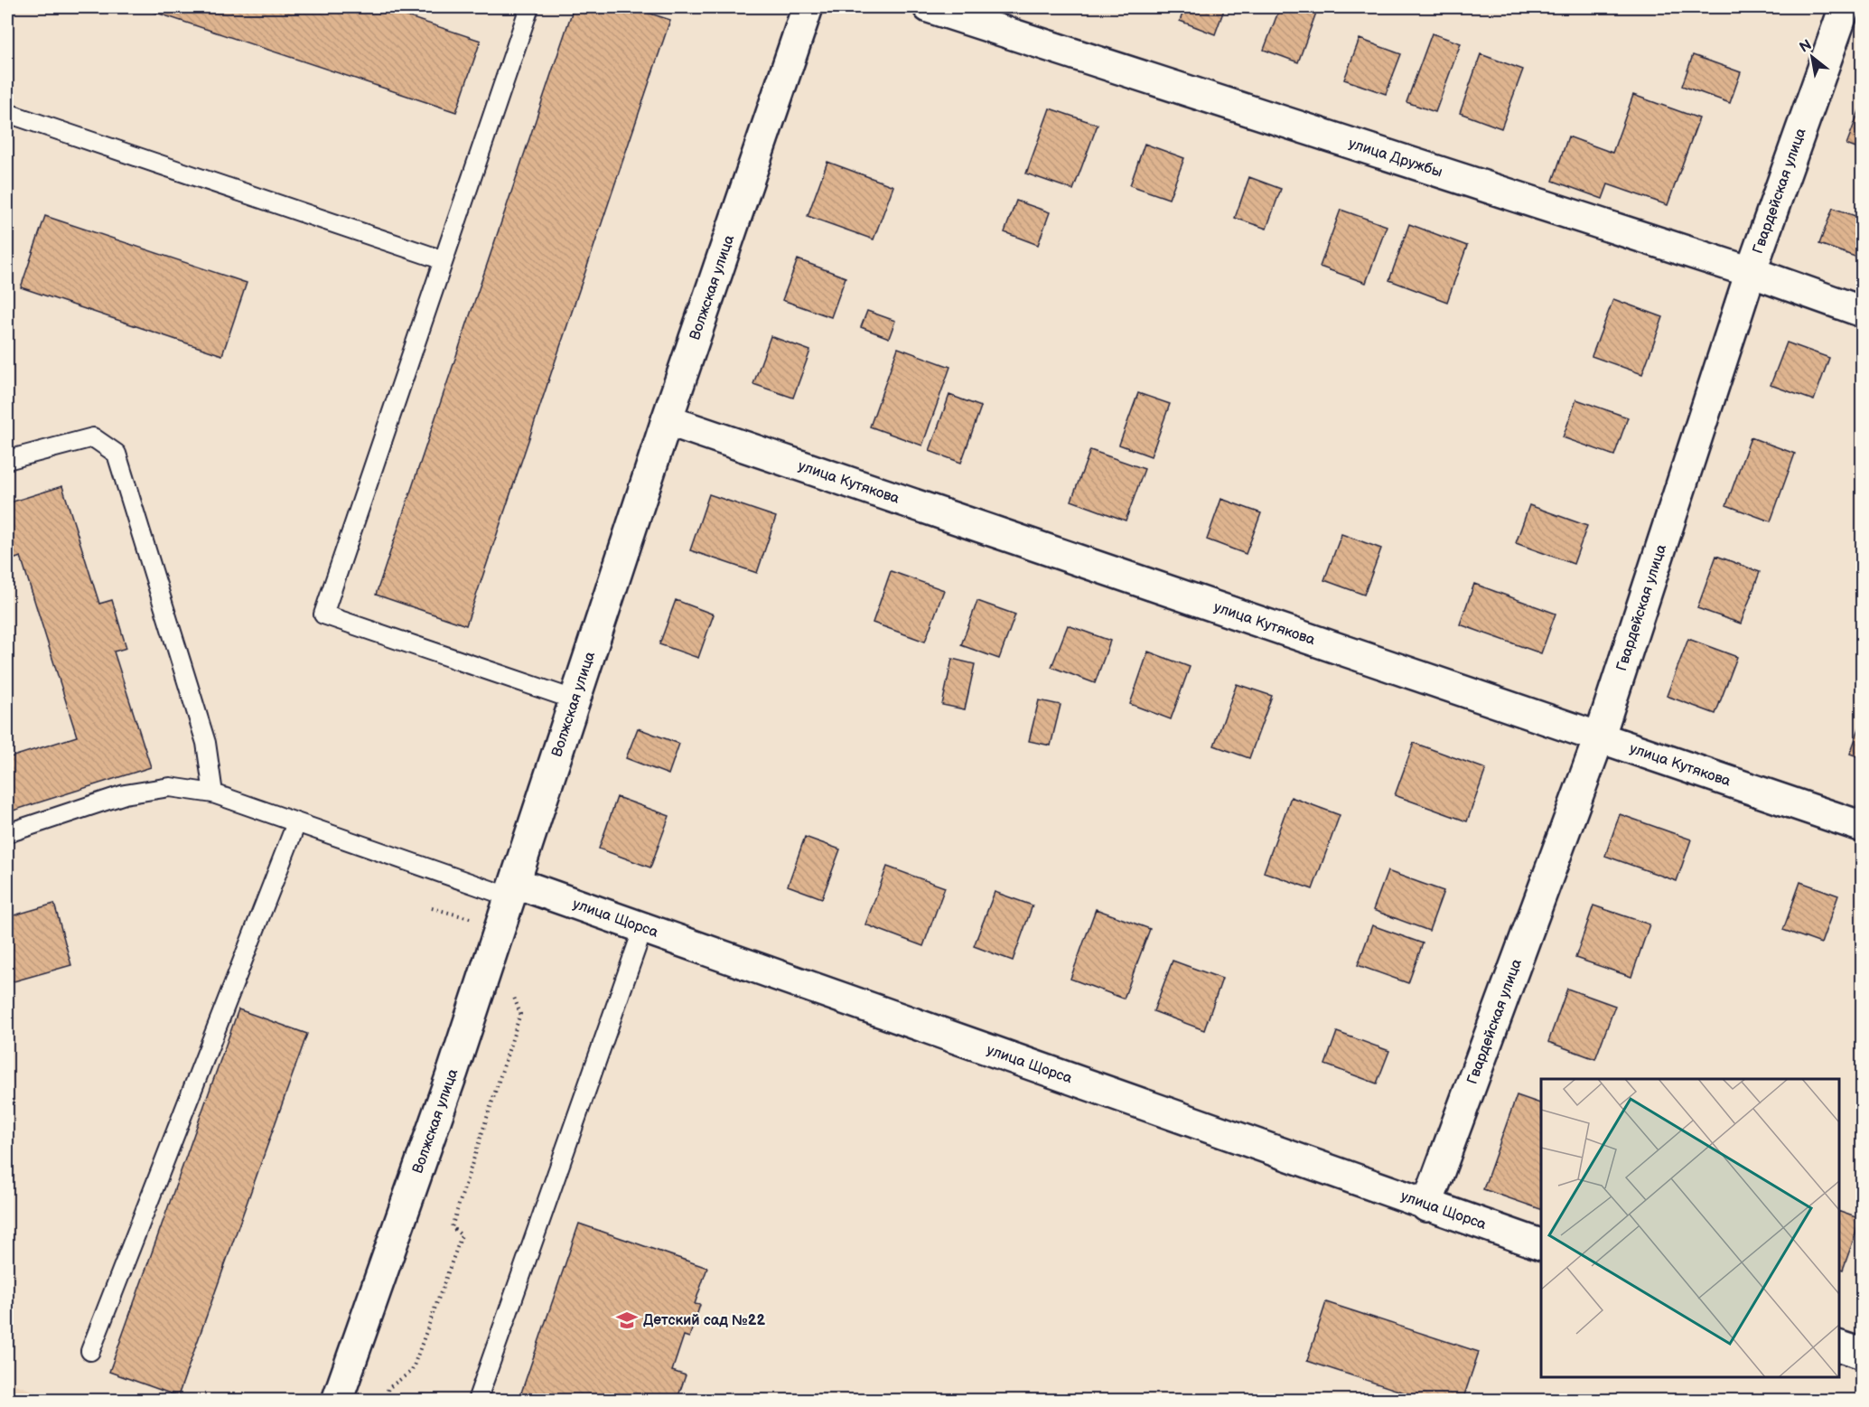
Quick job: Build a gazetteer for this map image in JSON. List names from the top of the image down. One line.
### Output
{"streets":{"street":["улица Дружбы","Гвардейская улица","Волжская улица","улица Кутякова","улица Щорса"]},"crossings":[["улица Дружбы","Гвардейская улица"],["Гвардейская улица","улица Кутякова"],["Гвардейская улица","улица Щорса"],["Волжская улица","улица Кутякова"],["Волжская улица","улица Щорса"]],"places":{"school or university":["Детский сад №22"]},"north":"top left"}
